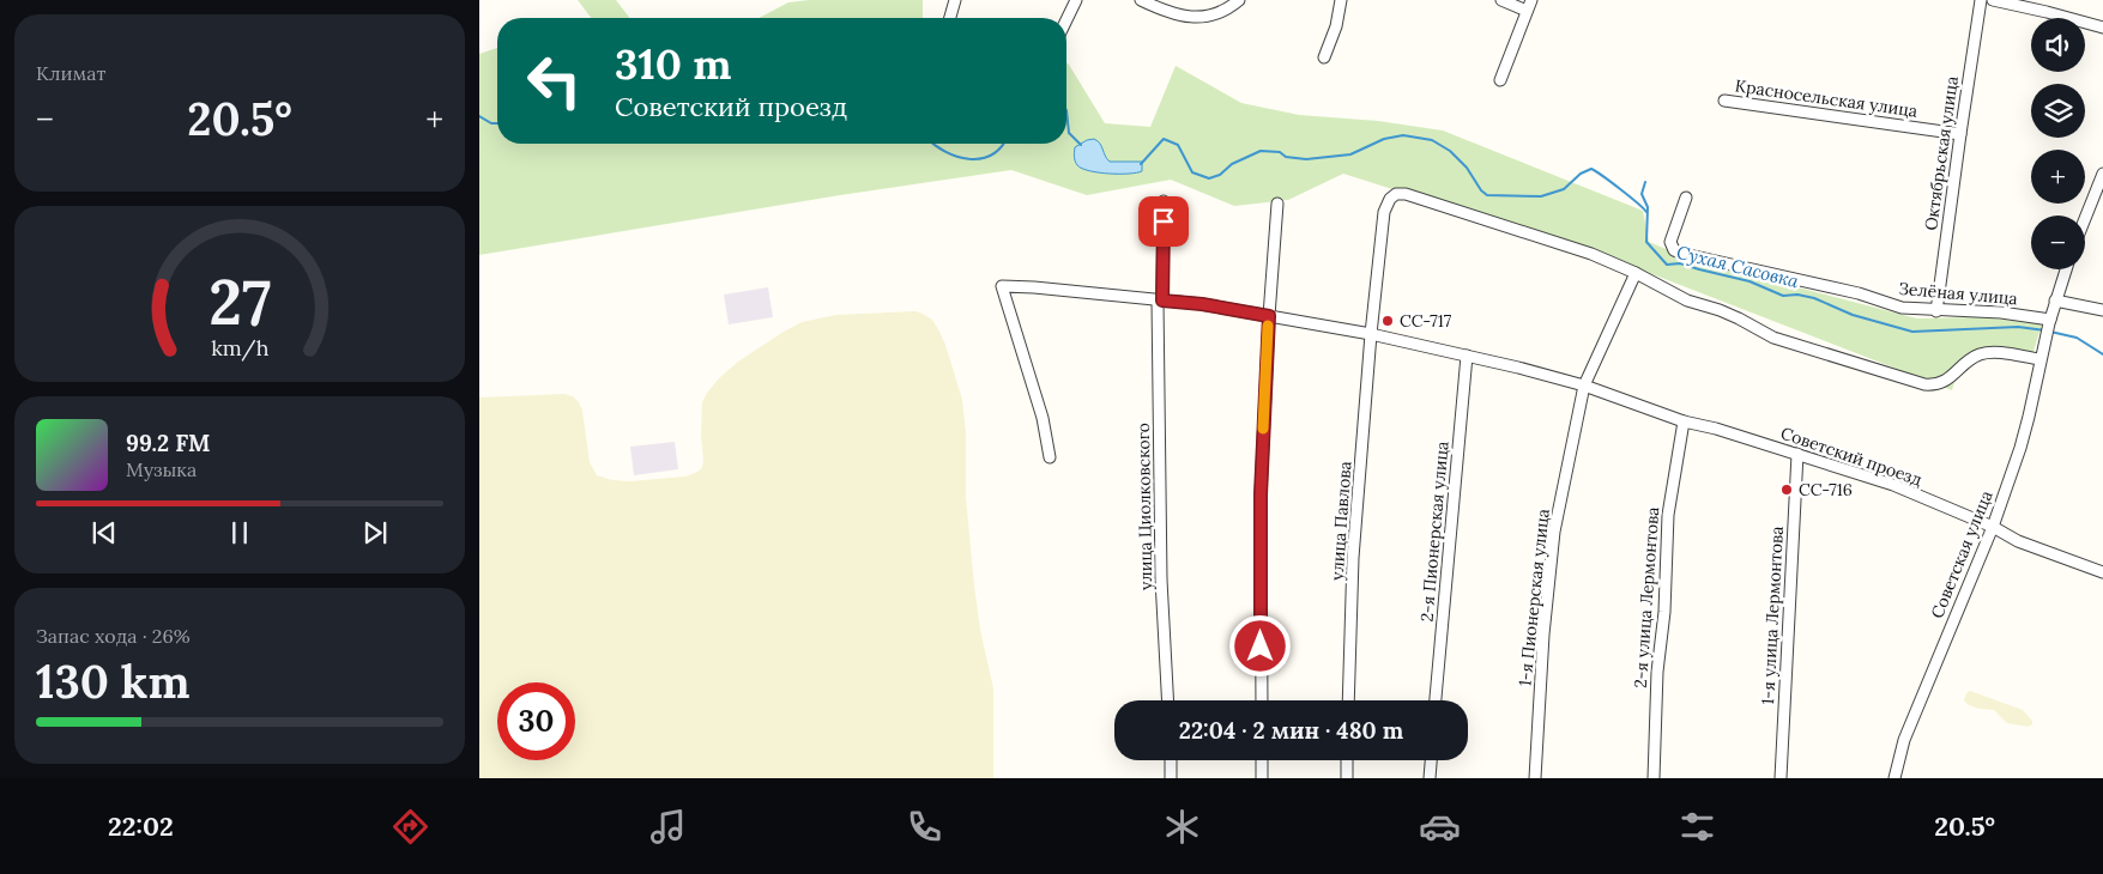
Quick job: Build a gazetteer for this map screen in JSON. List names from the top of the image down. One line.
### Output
{"streets":{"street":["Красносельская улица","Октябрьская улица","Зелёная улица","Советский проезд","улица Циолковского","улица Павлова","2-я Пионерская улица","Советская улица","1-я Пионерская улица","2-я улица Лермонтова","1-я улица Лермонтова"]},"crossings":[["Красносельская улица","Октябрьская улица"],["Октябрьская улица","Зелёная улица"],["Зелёная улица","Советская улица"],["Советский проезд","улица Циолковского"],["Советский проезд","улица Павлова"],["Советский проезд","2-я Пионерская улица"],["Советский проезд","Советская улица"],["Советский проезд","1-я Пионерская улица"],["Советский проезд","2-я улица Лермонтова"],["Советский проезд","1-я улица Лермонтова"]],"water":["Сухая Сасовка"],"places":["СС-717","СС-716"],"page":{"tile":["Климат",["Запас хода · 26%","130 km"]],"map_buttons":["+","−"],"turn":["310 m","Советский проезд"],"heat":["−","20.5°","+"],"song":["99.2 FM","Музыка"],"limit":"30","trip":"22:04 · 2 мин · 480 m","tabs":["22:02","20.5°"],"gauge":["27","km/h"]}}
